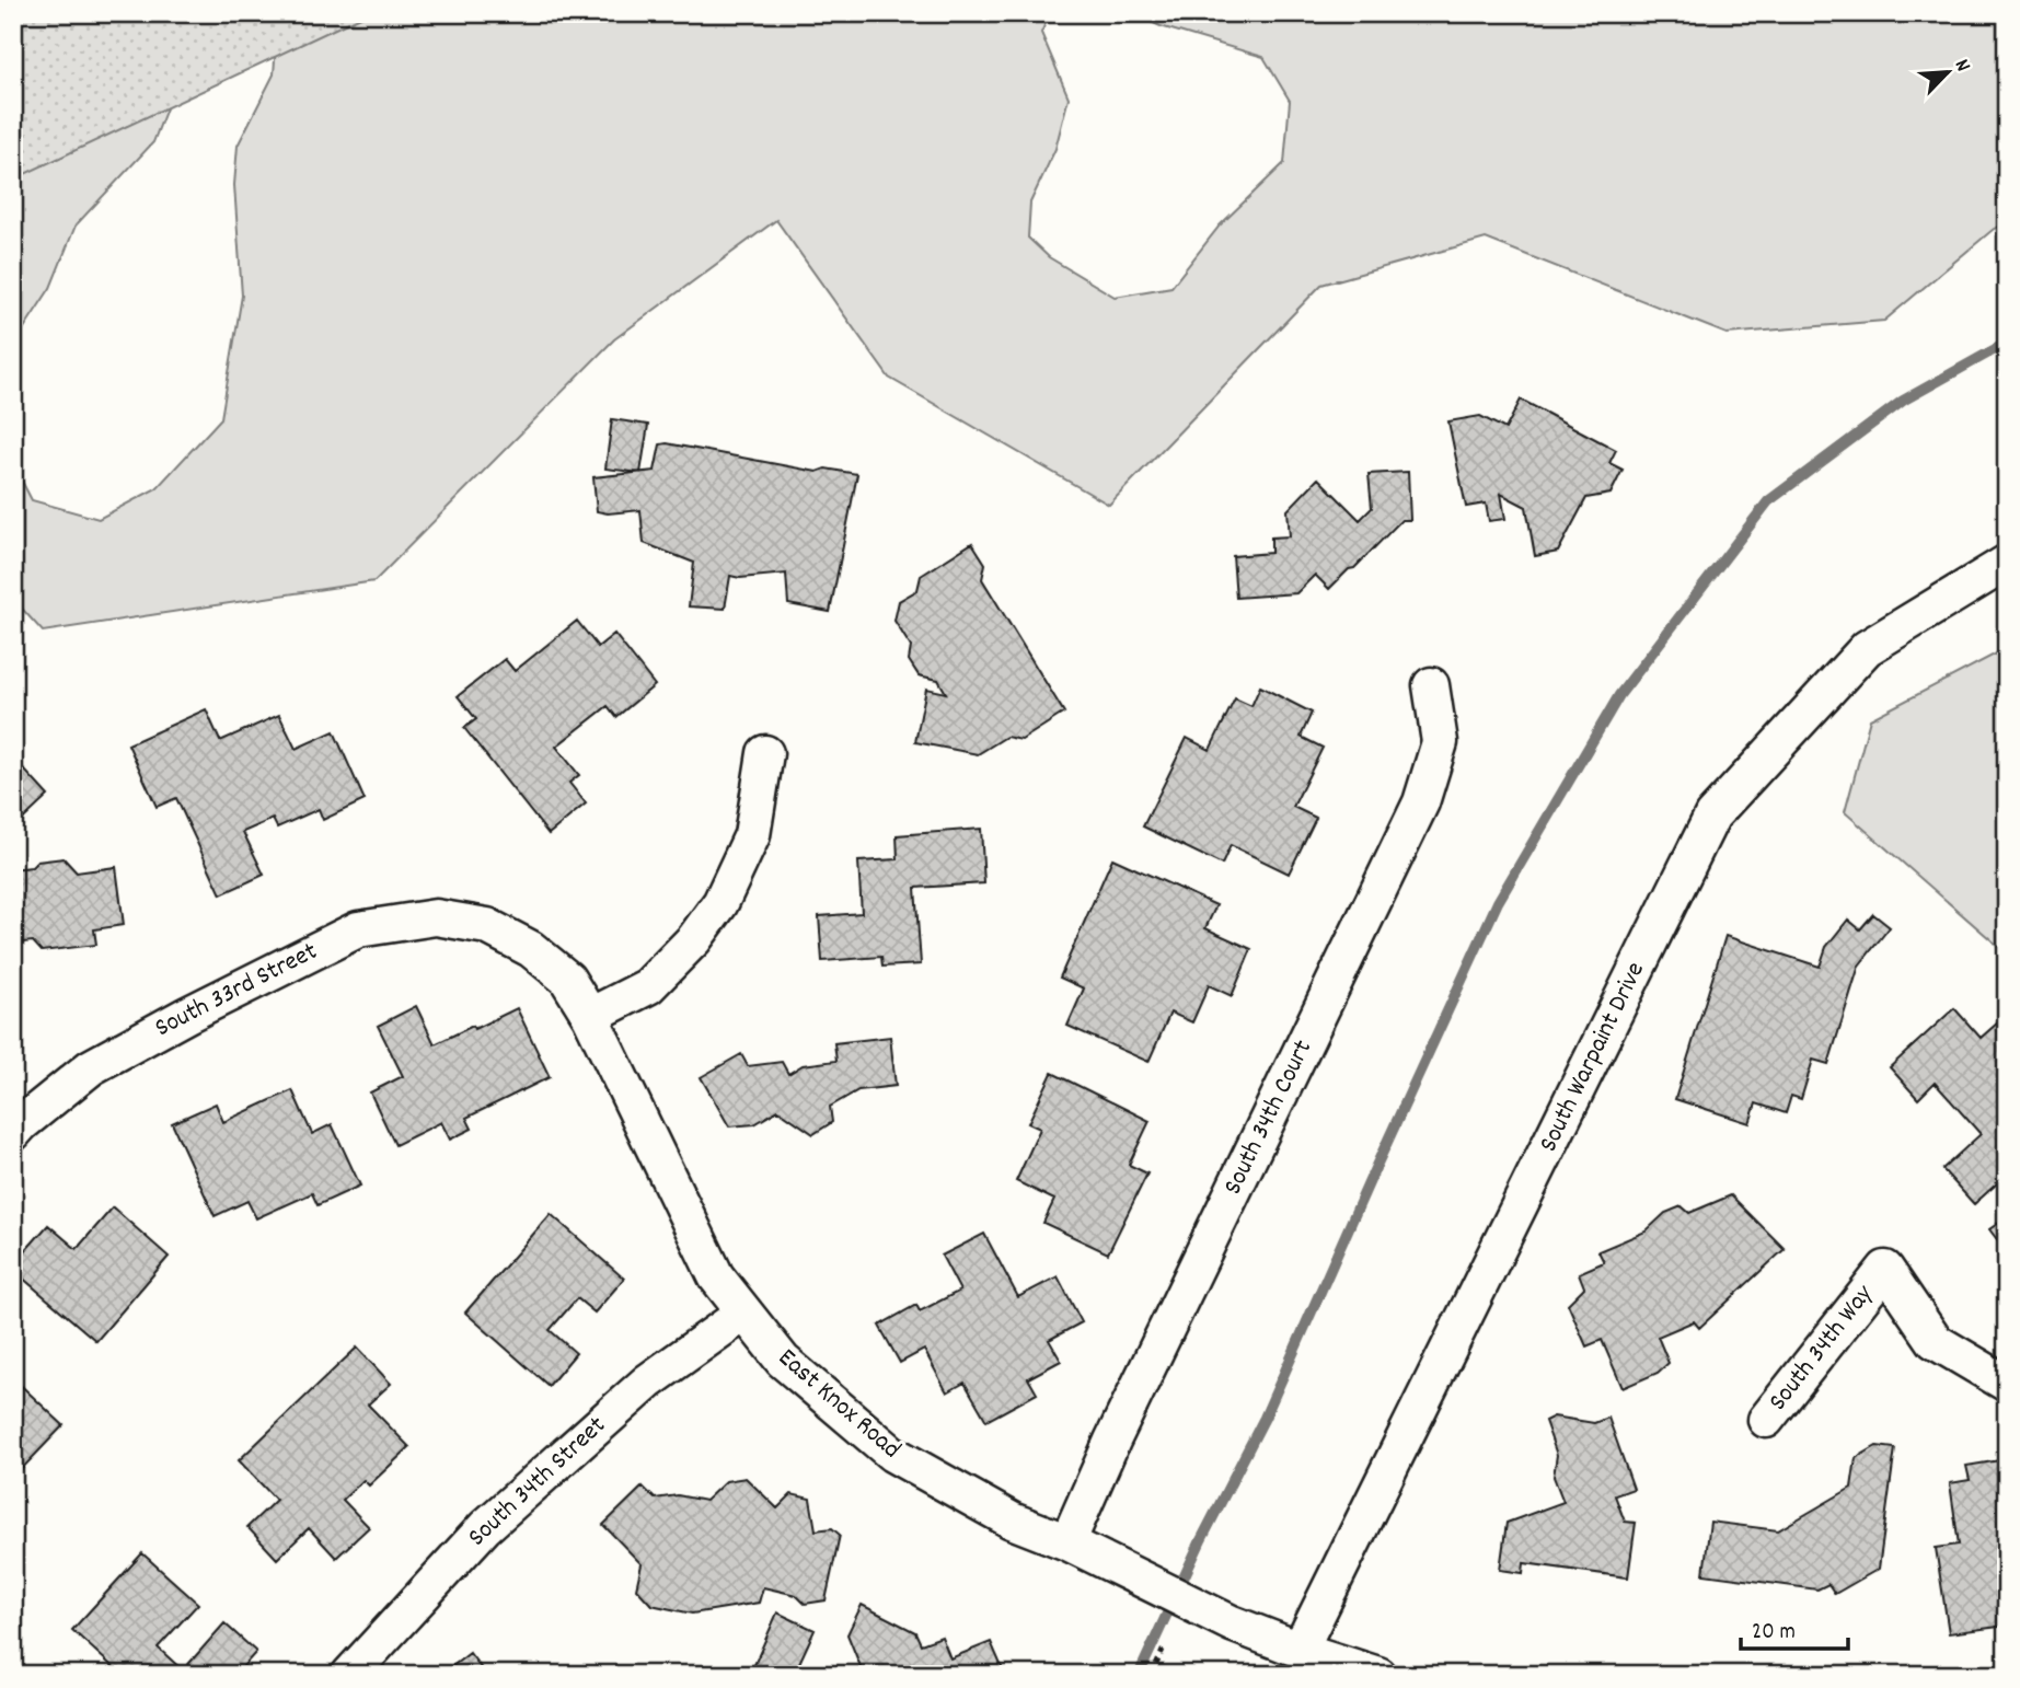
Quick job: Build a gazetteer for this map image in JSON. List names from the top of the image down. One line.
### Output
{"streets":{"street":["South 33rd Street","South Warpaint Drive","South 34th Court","South 34th Way","East Knox Road","South 34th Street"]},"crossings":[["South 33rd Street","East Knox Road"],["South Warpaint Drive","East Knox Road"],["South 34th Court","East Knox Road"],["East Knox Road","South 34th Street"]],"scale_bar":"20 m","north":"top right"}
